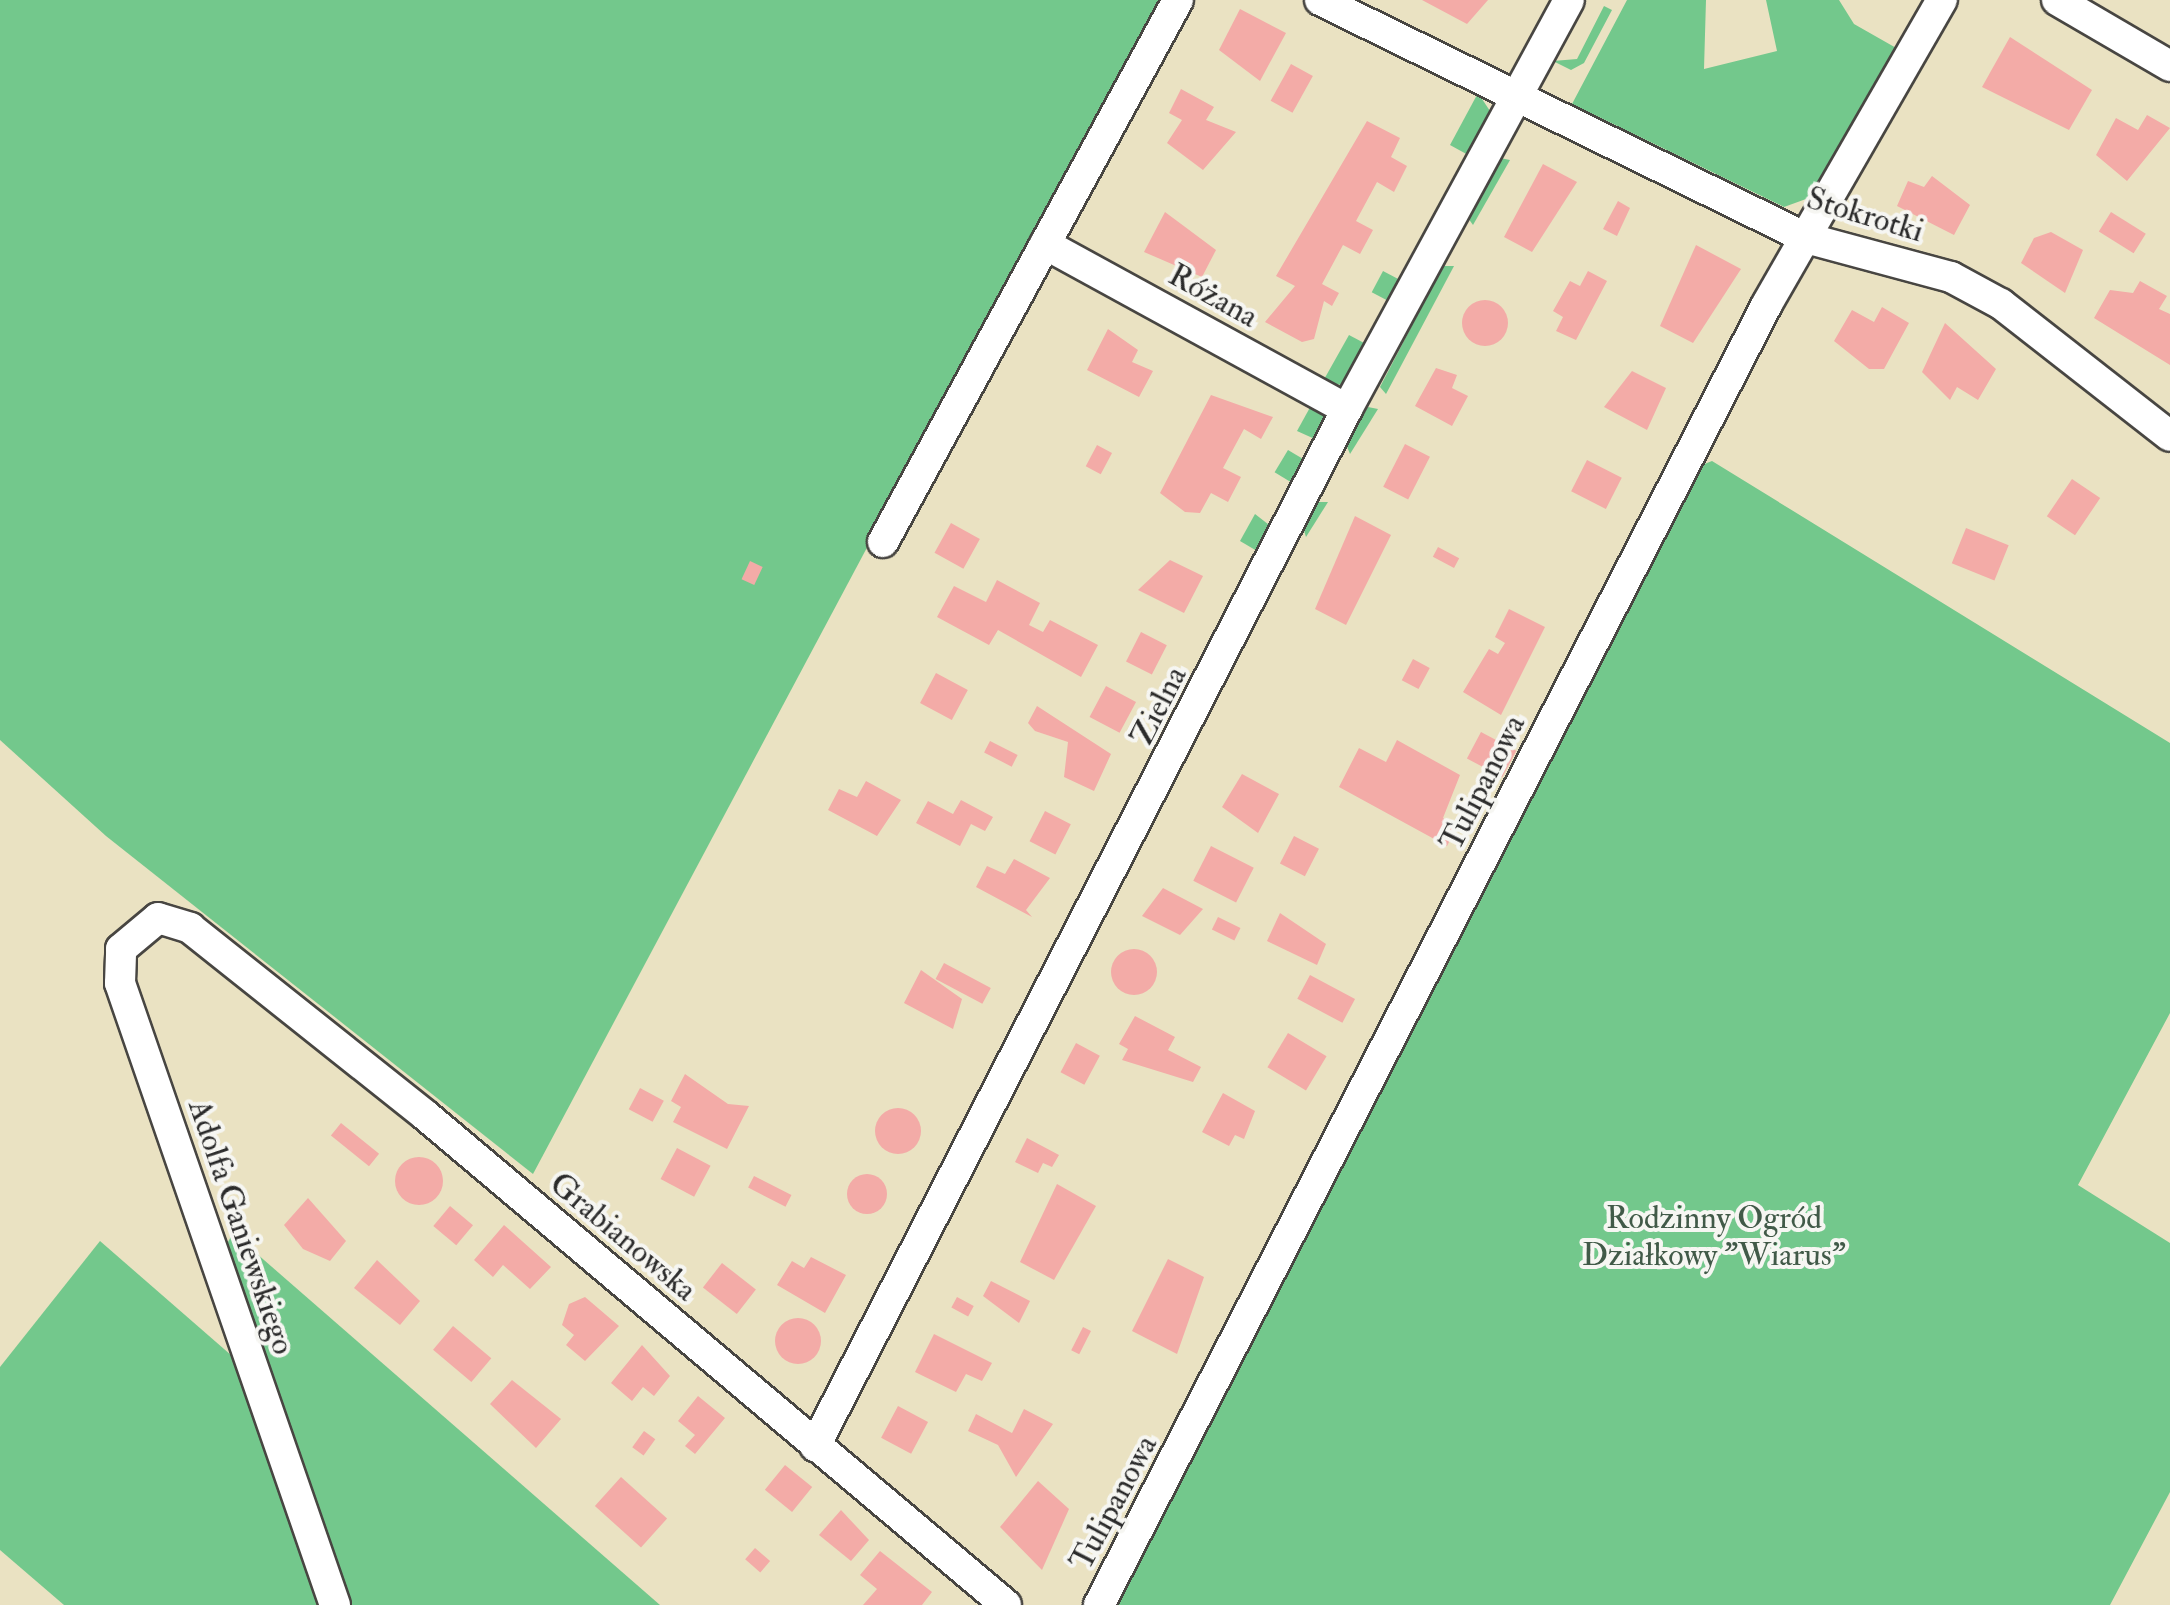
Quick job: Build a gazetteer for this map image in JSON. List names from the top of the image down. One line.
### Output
{"streets":{"street":["Stokrotki","Różana","Zielna","Tulipanowa","Adolfa Ganiewskiego","Grabianowska"]},"crossings":[["Stokrotki","Zielna"],["Stokrotki","Tulipanowa"],["Różana","Zielna"],["Zielna","Grabianowska"],["Adolfa Ganiewskiego","Grabianowska"]],"parks":["Rodzinny Ogród Działkowy \"Wiarus\""]}
